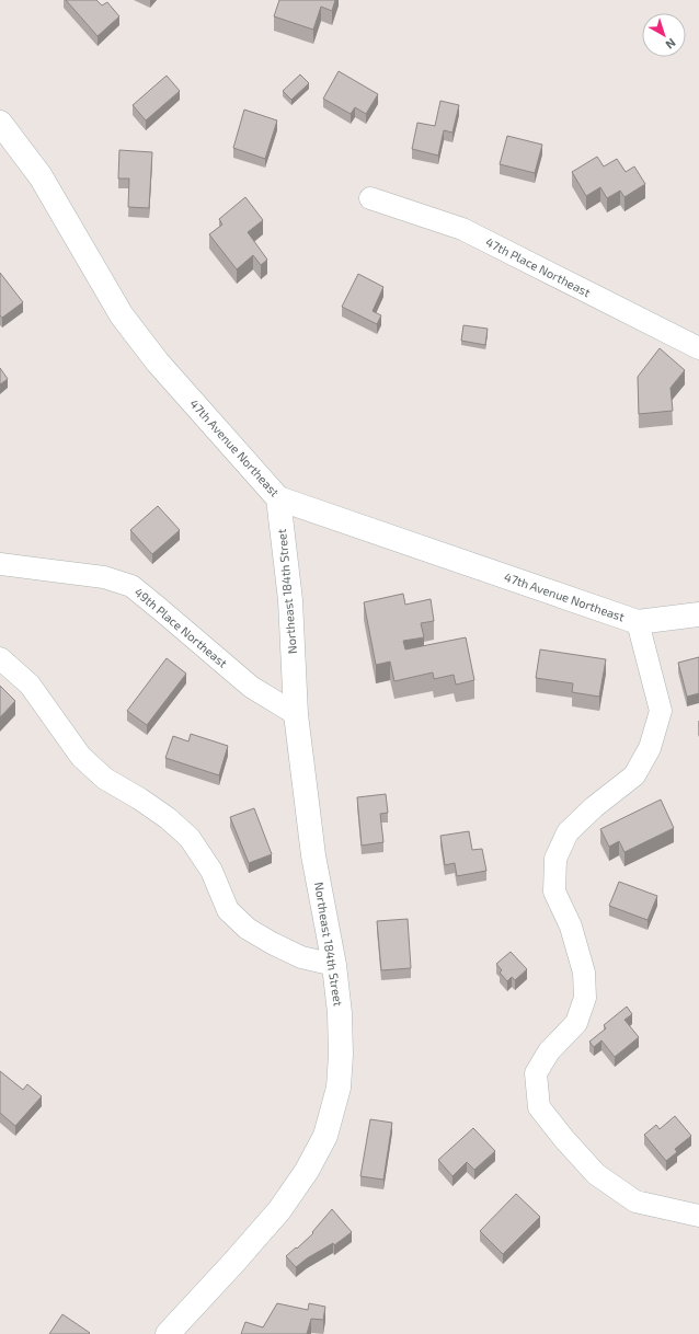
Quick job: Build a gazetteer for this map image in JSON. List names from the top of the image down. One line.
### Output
{"streets":{"street":["47th Place Northeast","47th Avenue Northeast","Northeast 184th Street","49th Place Northeast"]},"crossings":[["47th Avenue Northeast","Northeast 184th Street"],["Northeast 184th Street","49th Place Northeast"]],"north":"bottom right"}
